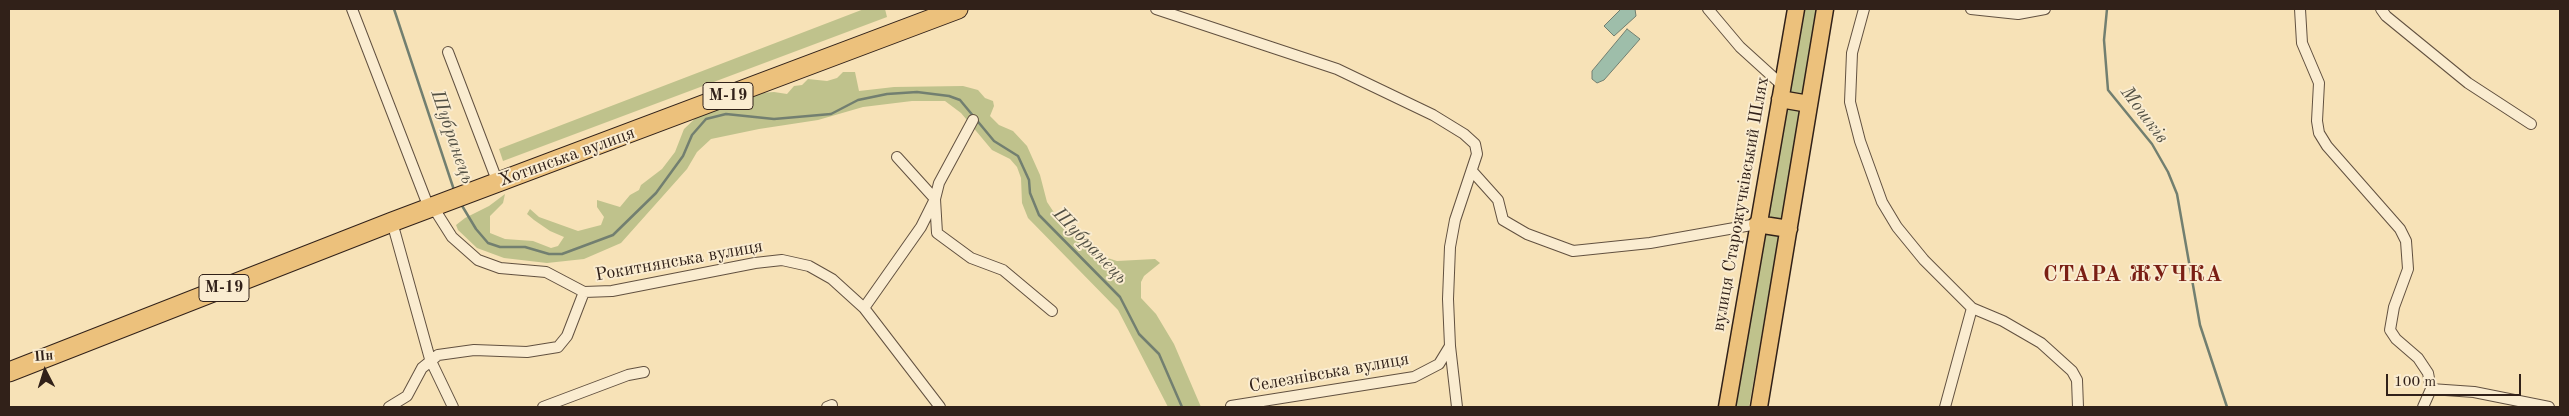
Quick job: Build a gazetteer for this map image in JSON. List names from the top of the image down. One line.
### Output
{"streets":{"highway":["М-19","Хотинська вулиця"],"main road":["вулиця Старожучківський Шлях"],"street":["Рокитнянська вулиця","Селезнівська вулиця"]},"districts":["СТАРА ЖУЧКА"],"water":["Мошків","Шубранець"],"scale_bar":"100 m","north":"top"}
